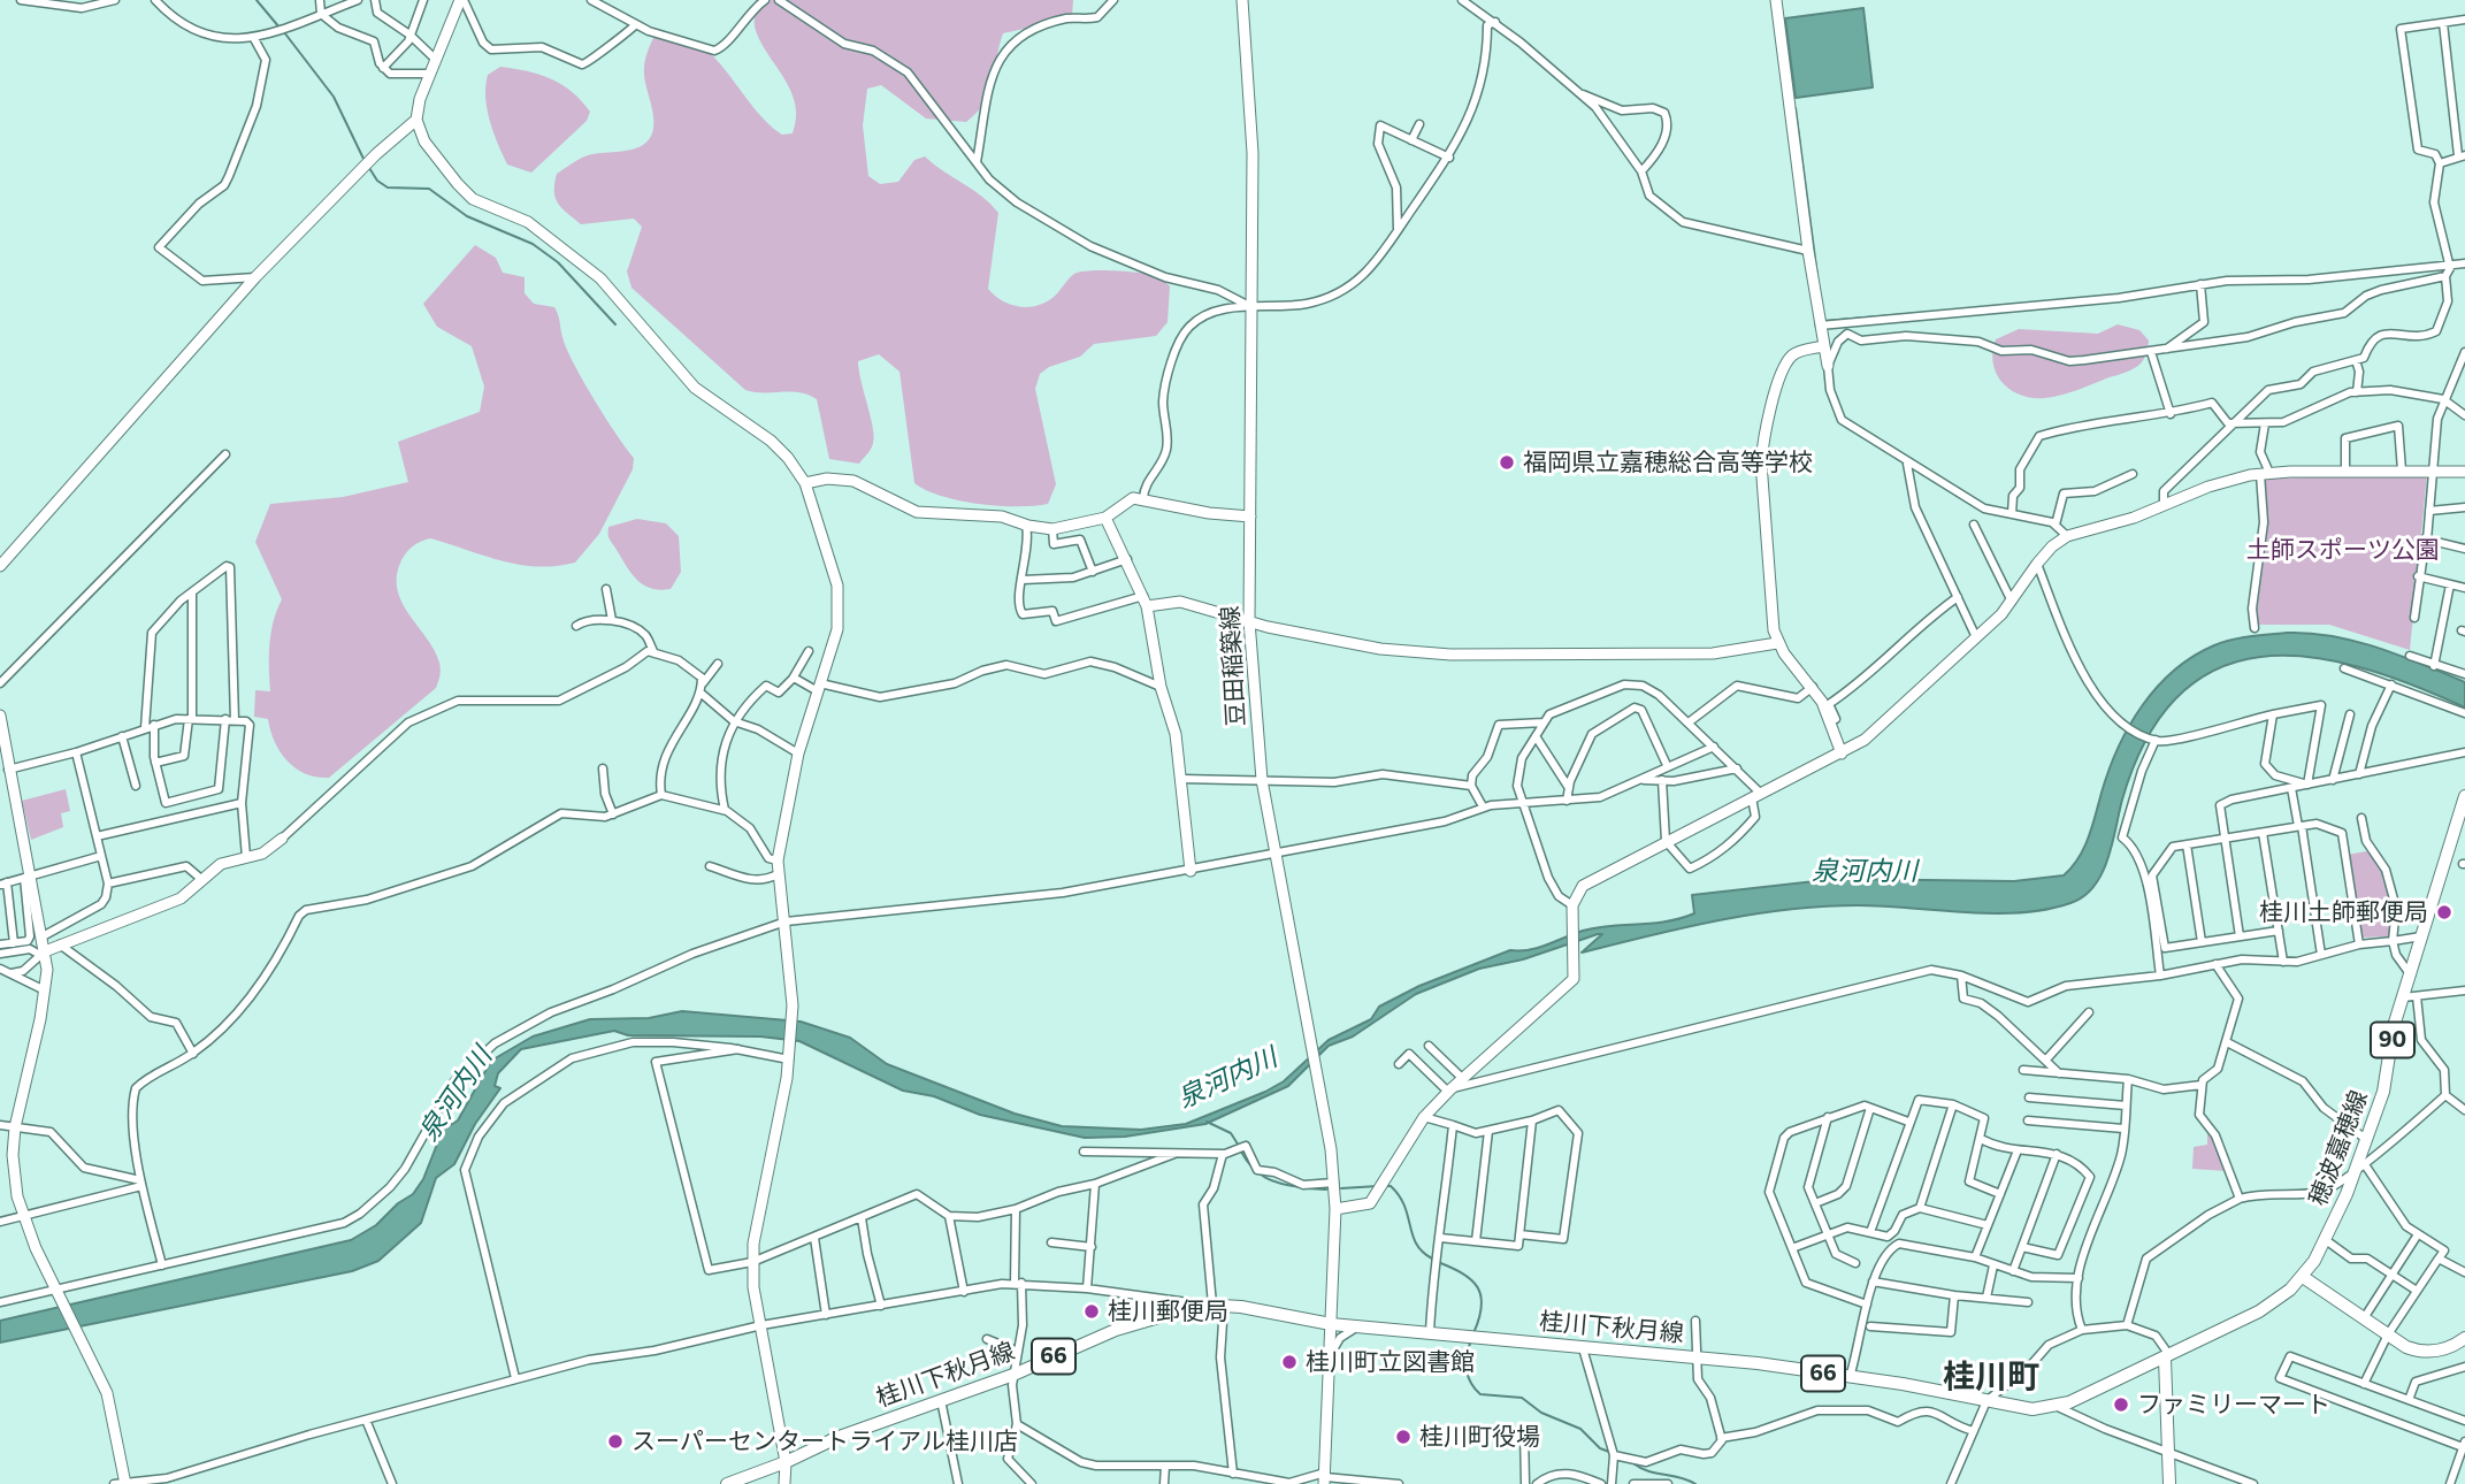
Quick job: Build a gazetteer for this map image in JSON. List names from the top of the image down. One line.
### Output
{"streets":{"main road":["90","穂波嘉穂線","桂川下秋月線","66"],"street":["豆田稲築線"]},"crossings":[["豆田稲築線","桂川下秋月線"],["穂波嘉穂線","桂川下秋月線"]],"districts":["桂川町"],"water":["泉河内川"],"parks":["土師スポーツ公園"],"places":["福岡県立嘉穂総合高等学校","桂川土師郵便局","桂川郵便局","桂川町立図書館","ファミリーマート","桂川町役場","スーパーセンタートライアル桂川店"]}
